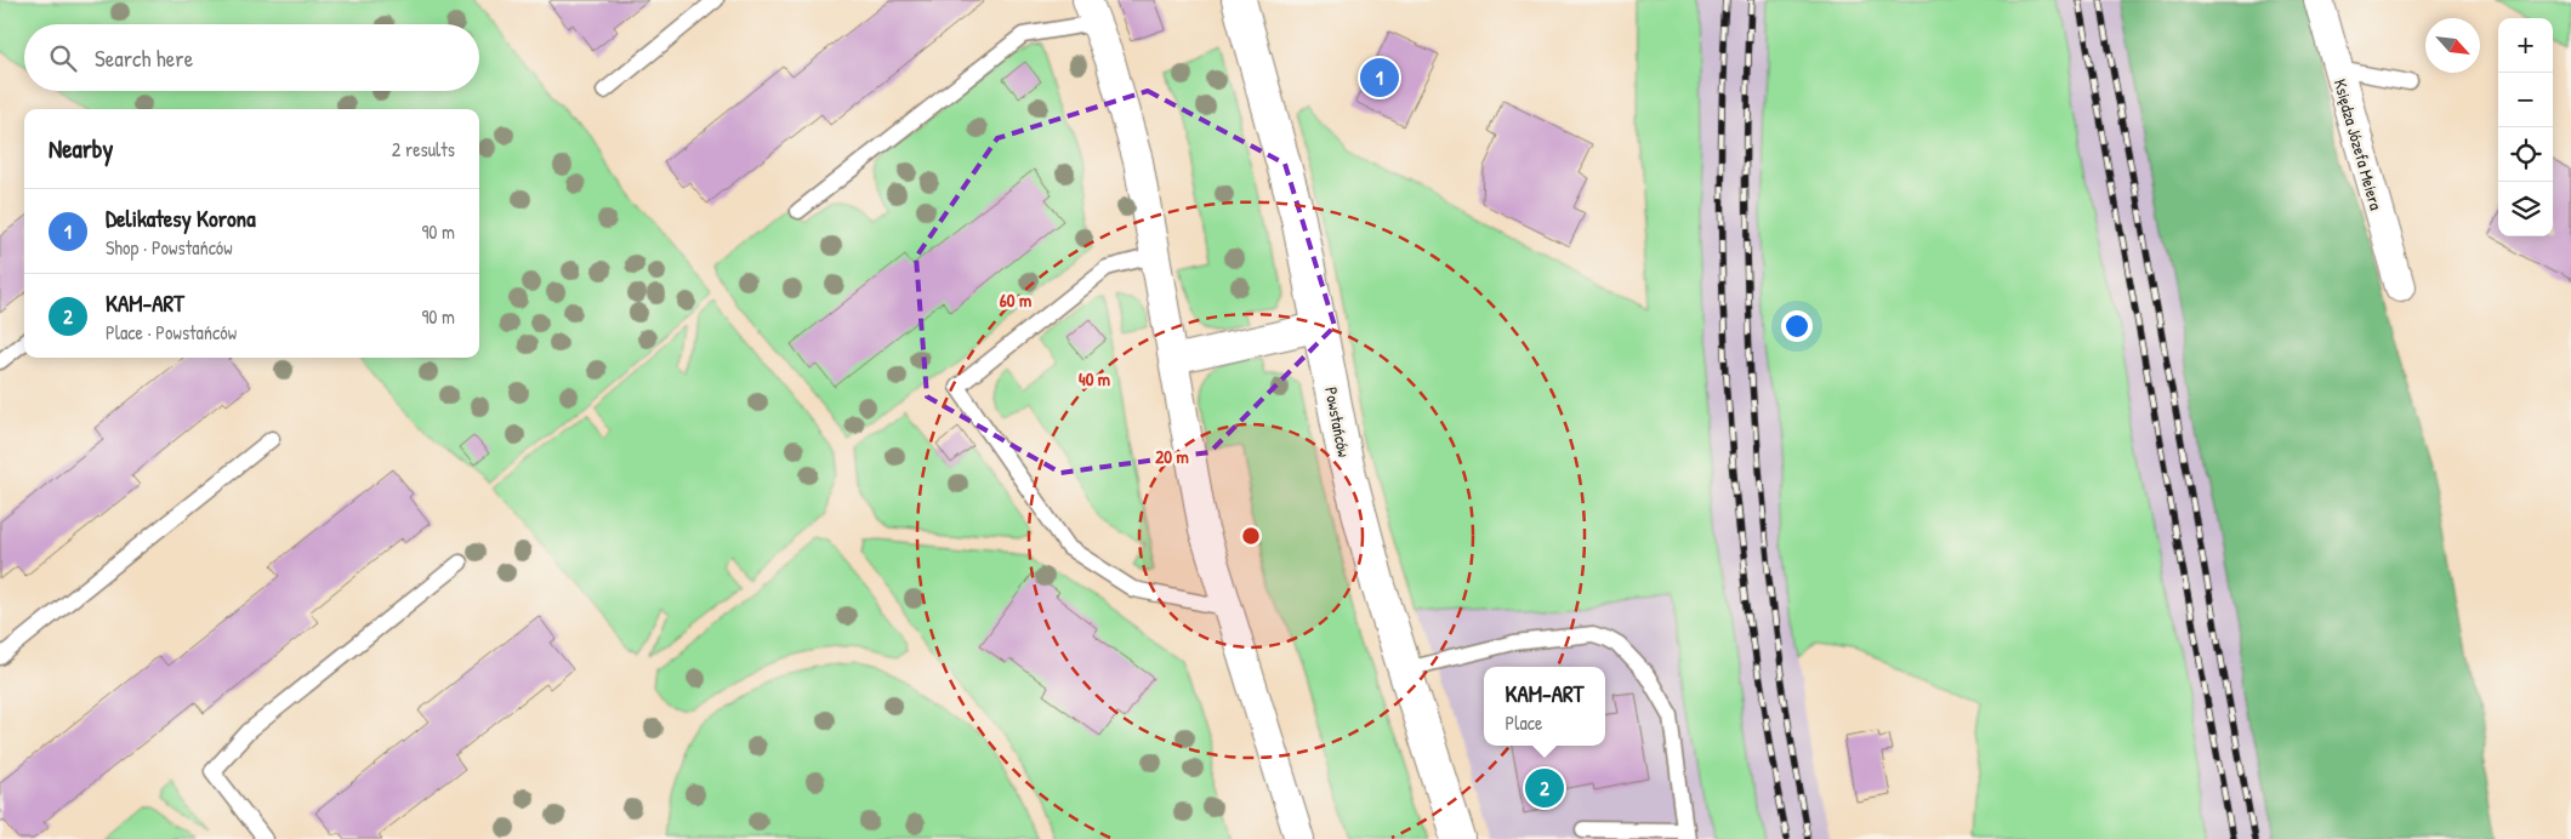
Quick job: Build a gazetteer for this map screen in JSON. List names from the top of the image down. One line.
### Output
{"streets":{"street":["Księdza Józefa Meiera","Powstańców"]},"north":"bottom right","page":{"map_buttons":["+","−"],"search":"Search here","pins":["1","2"],"heading":["Nearby","2 results"],"list":[{"mark":"1","name":"Delikatesy Korona","note":"Shop · Powstańców","value":"90 m"},{"mark":"2","name":"KAM-ART","note":"Place · Powstańców","value":"90 m"}],"popup":["KAM-ART","Place"]},"rings":["60 m","40 m","20 m"]}
